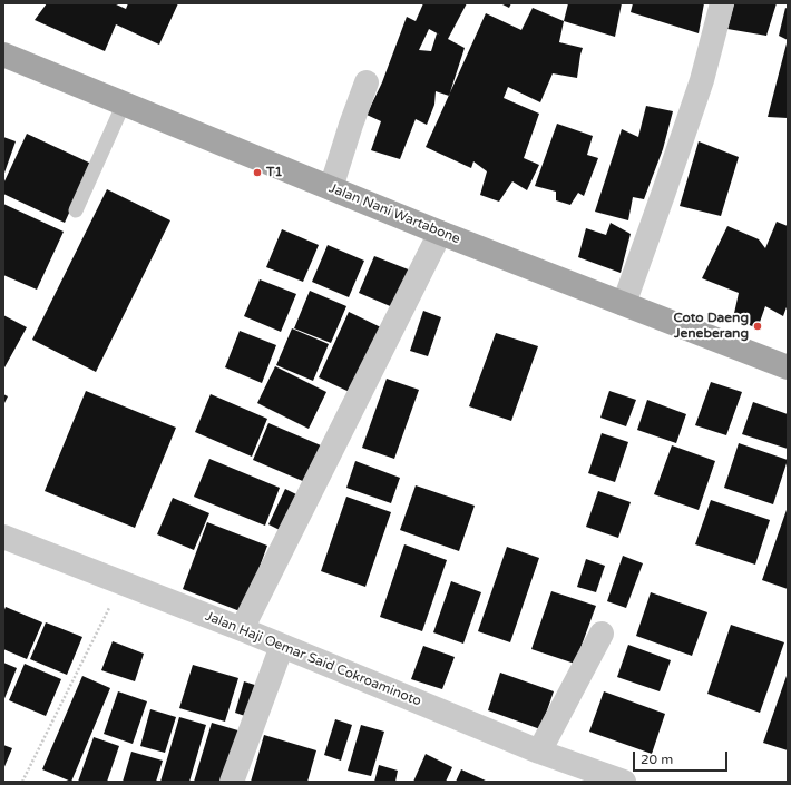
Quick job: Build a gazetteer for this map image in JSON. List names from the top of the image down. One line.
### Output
{"streets":{"main road":["Jalan Nani Wartabone"],"street":["Jalan Haji Oemar Said Cokroaminoto"]},"places":["T1","Coto Daeng Jeneberang"],"scale_bar":"20 m"}
